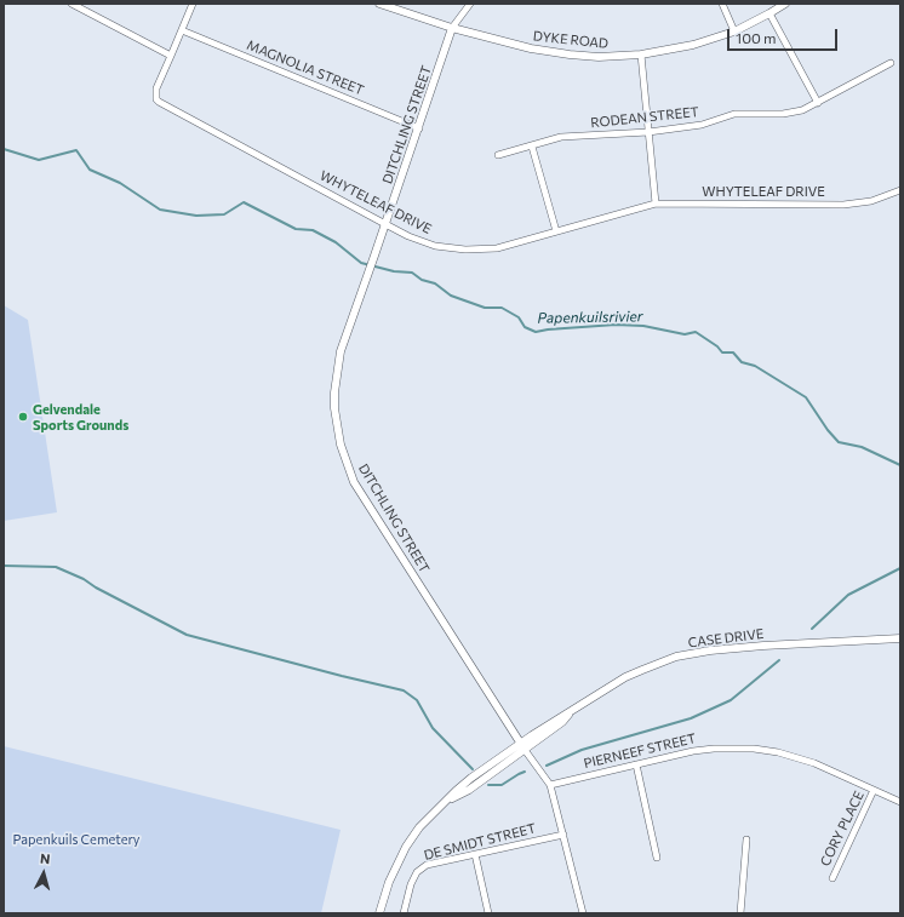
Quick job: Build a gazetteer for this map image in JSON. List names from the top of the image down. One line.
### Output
{"streets":{"street":["DYKE ROAD","MAGNOLIA STREET","RODEAN STREET","DITCHLING STREET","WHYTELEAF DRIVE","CASE DRIVE","PIERNEEF STREET","CORY PLACE","DE SMIDT STREET"]},"crossings":[["DYKE ROAD","DITCHLING STREET"],["MAGNOLIA STREET","DITCHLING STREET"],["MAGNOLIA STREET","WHYTELEAF DRIVE"],["DITCHLING STREET","WHYTELEAF DRIVE"],["DITCHLING STREET","CASE DRIVE"],["DITCHLING STREET","PIERNEEF STREET"],["DITCHLING STREET","DE SMIDT STREET"],["PIERNEEF STREET","CORY PLACE"]],"water":["Papenkuilsrivier"],"parks":["Papenkuils Cemetery"],"places":["Gelvendale Sports Grounds"],"scale_bar":"100 m","north":"top"}
